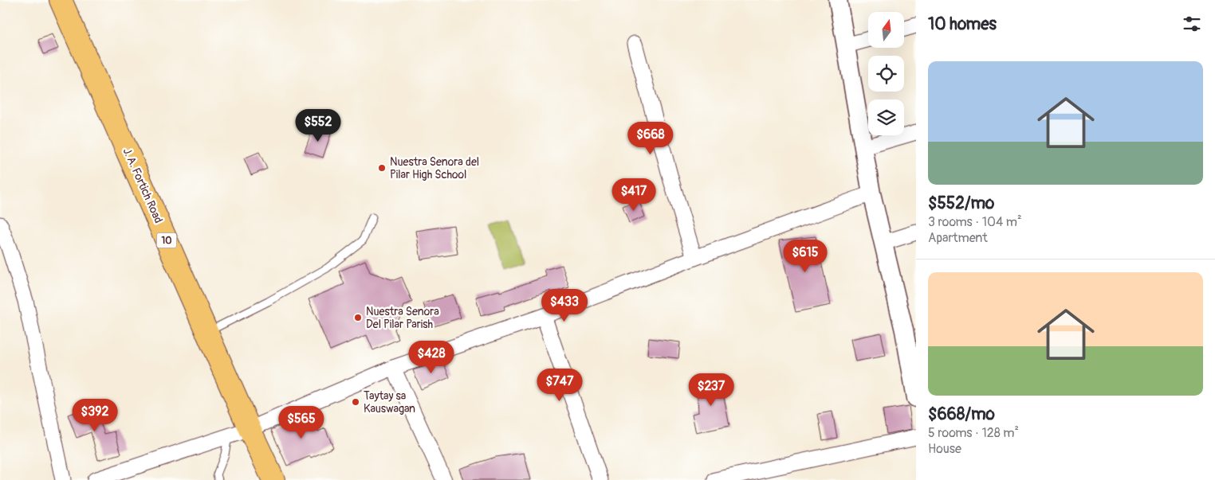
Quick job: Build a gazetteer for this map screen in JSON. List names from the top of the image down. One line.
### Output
{"streets":{"highway":["J. A. Fortich Road","10"]},"places":["Nuestra Senora del Pilar High School","Nuestra Senora Del Pilar Parish","Taytay sa Kauswagan"],"north":"top","page":{"heading":"10 homes","list":[{"name":"$552/mo","note":"3 rooms · 104 m² · Apartment"},{"name":"$668/mo","note":"5 rooms · 128 m² · House"}],"price":["$552","$668","$417","$615","$433","$428","$747","$237","$392","$565"]}}
